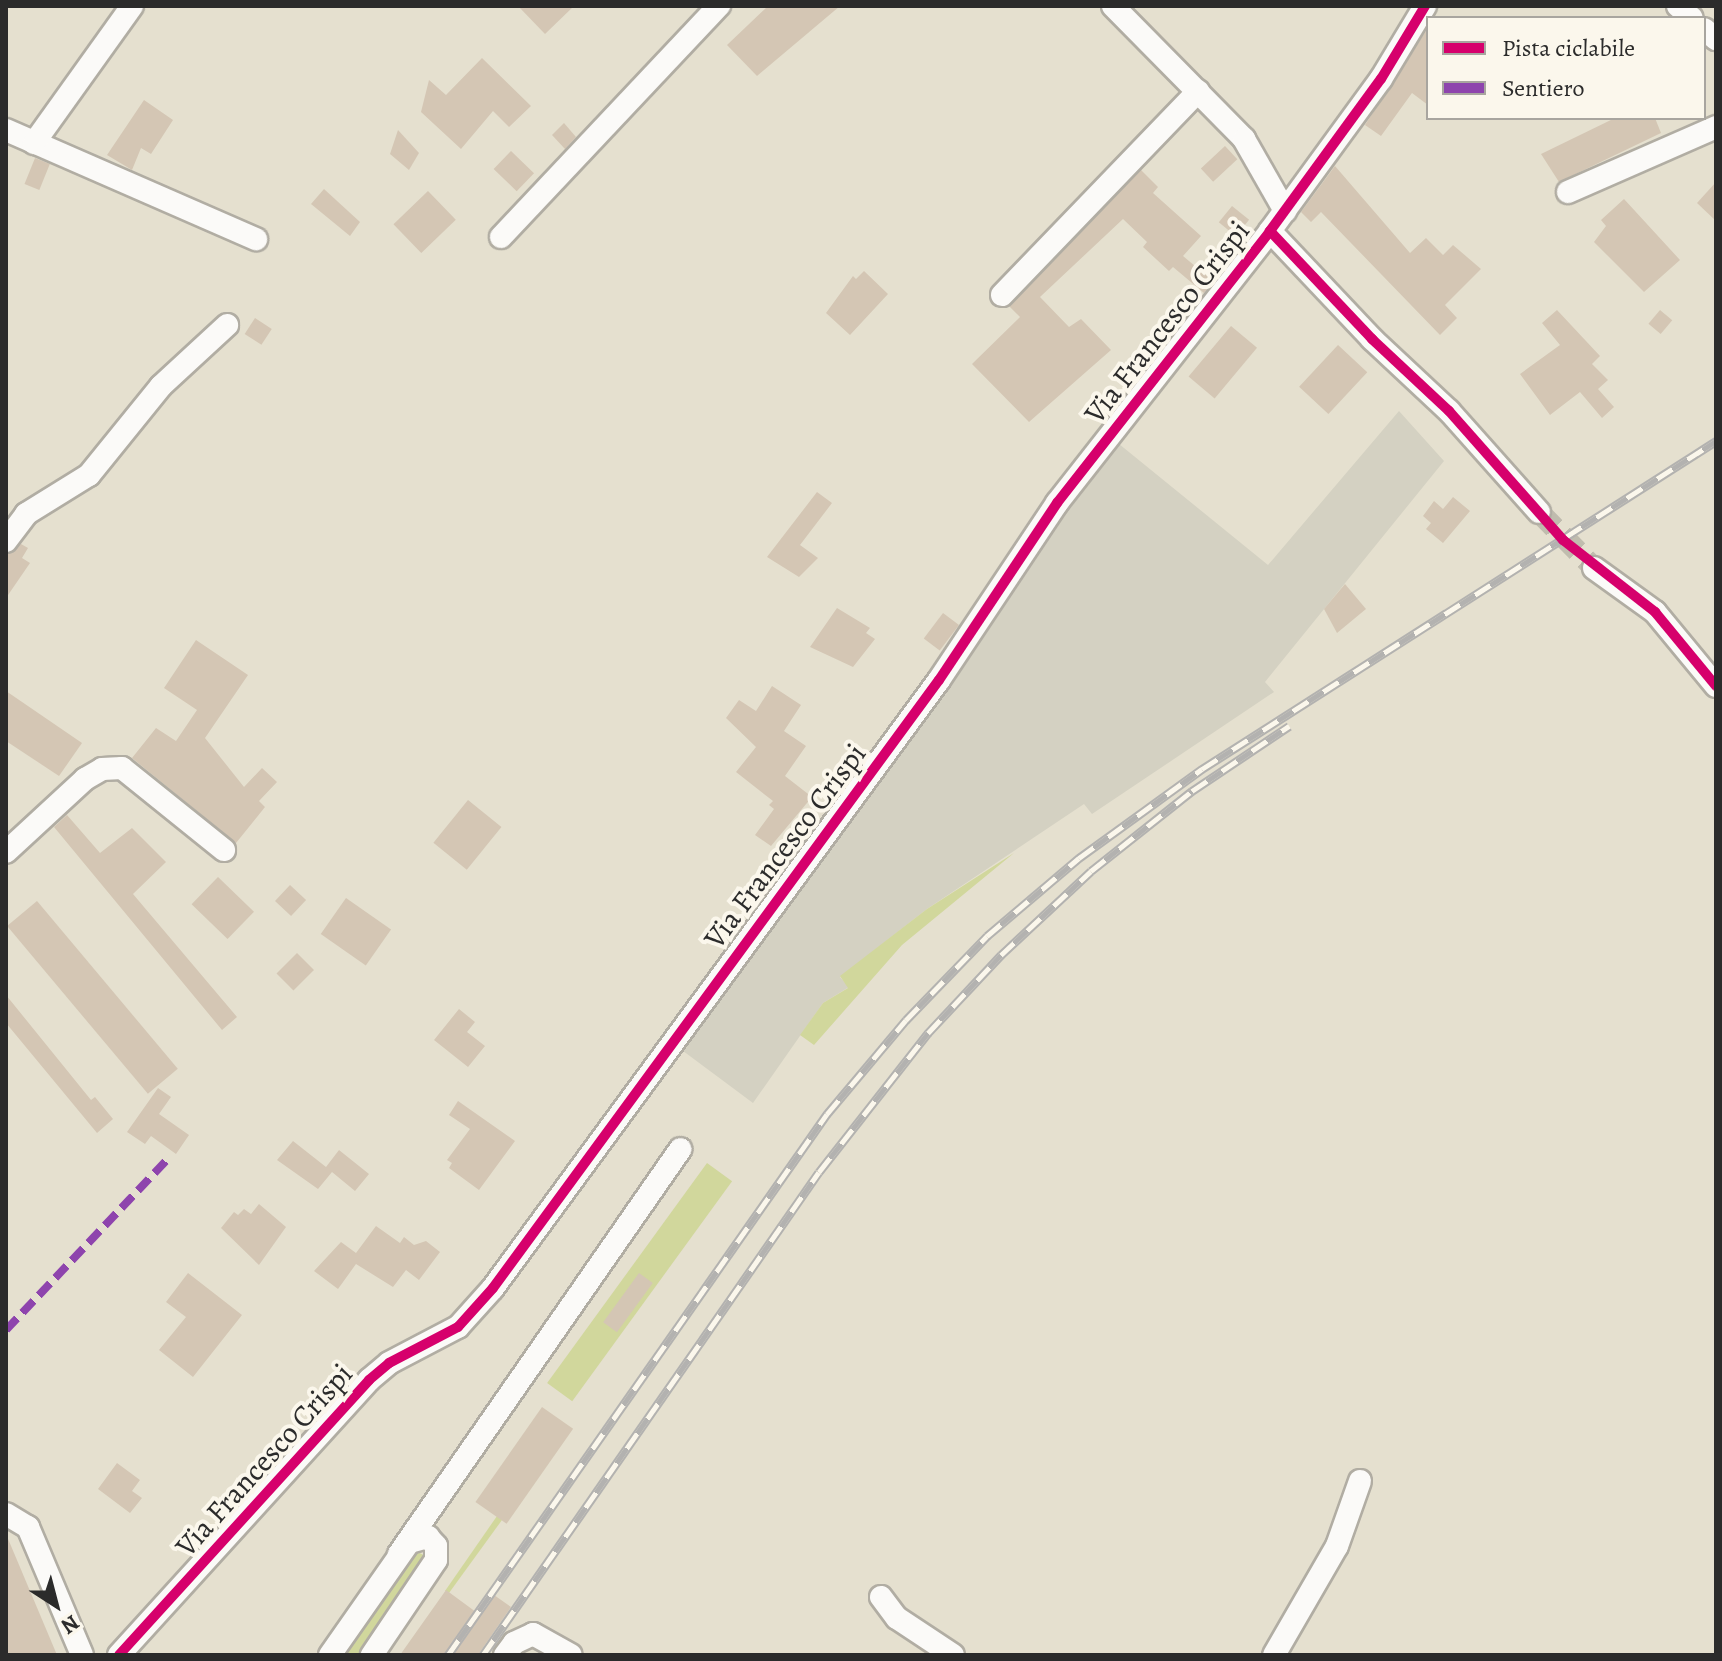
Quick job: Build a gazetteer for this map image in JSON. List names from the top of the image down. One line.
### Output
{"streets":{"street":["Via Francesco Crispi"]},"legend":["Pista ciclabile","Sentiero"],"north":"bottom right"}
